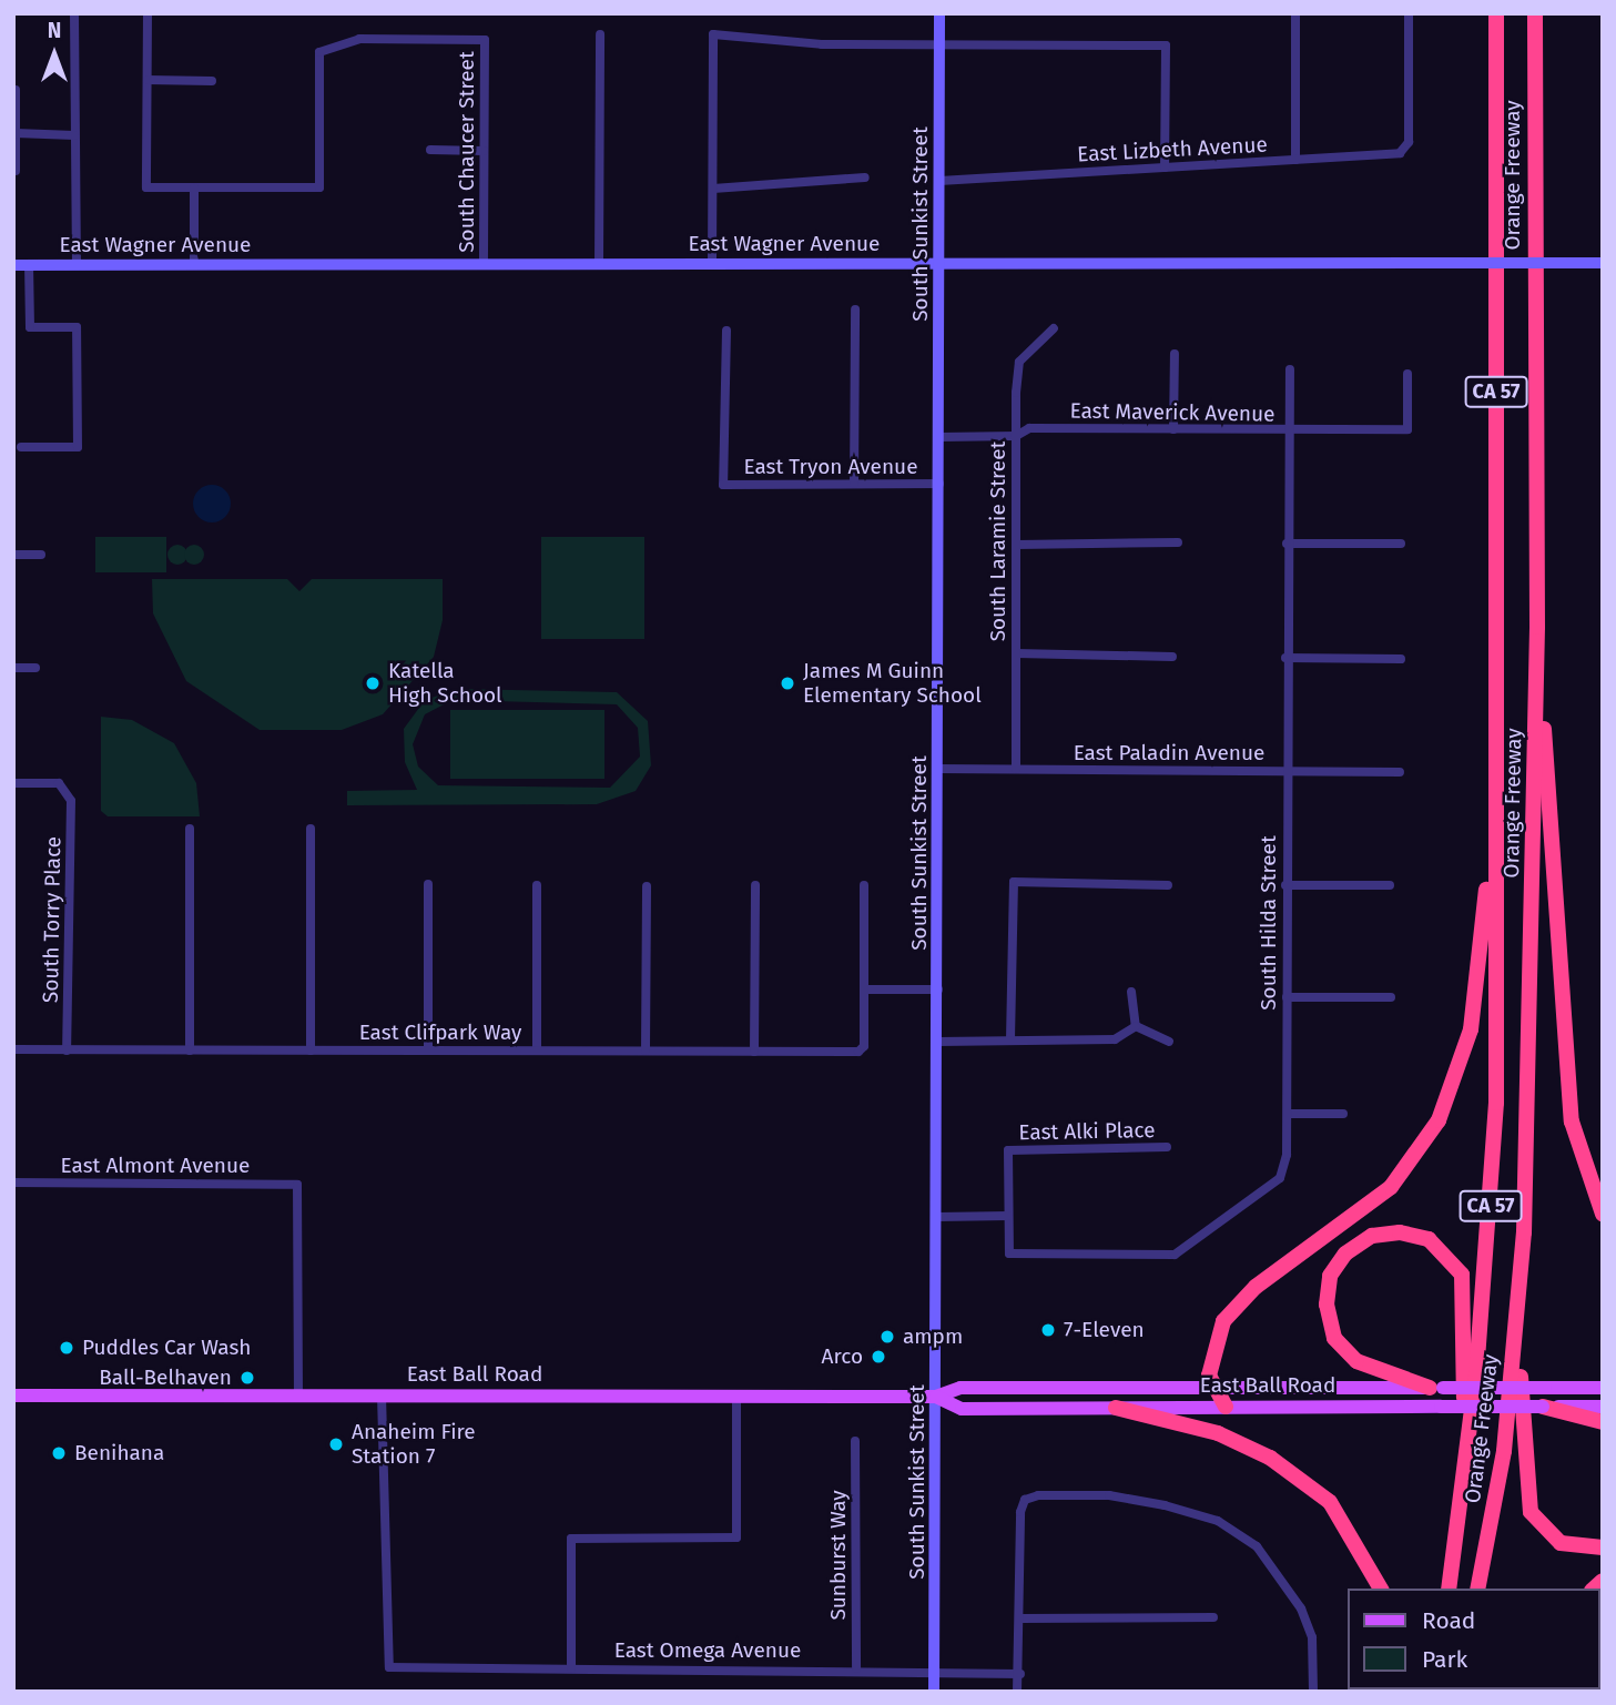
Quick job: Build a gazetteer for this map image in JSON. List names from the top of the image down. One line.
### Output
{"streets":{"highway":["Orange Freeway","CA 57"],"main road":["East Ball Road"],"street":["East Lizbeth Avenue","South Chaucer Street","South Sunkist Street","East Wagner Avenue","East Maverick Avenue","East Tryon Avenue","South Laramie Street","East Paladin Avenue","South Torry Place","South Hilda Street","East Clifpark Way","East Alki Place","East Almont Avenue","Sunburst Way","East Omega Avenue"]},"crossings":[["East Lizbeth Avenue","South Sunkist Street"],["South Chaucer Street","East Wagner Avenue"],["South Sunkist Street","East Wagner Avenue"],["South Sunkist Street","East Maverick Avenue"],["South Sunkist Street","East Tryon Avenue"],["South Sunkist Street","East Paladin Avenue"],["South Sunkist Street","East Ball Road"],["South Sunkist Street","East Omega Avenue"],["East Maverick Avenue","South Laramie Street"],["East Maverick Avenue","South Hilda Street"],["South Laramie Street","East Paladin Avenue"],["East Paladin Avenue","South Hilda Street"],["South Torry Place","East Clifpark Way"],["South Hilda Street","East Alki Place"],["East Almont Avenue","East Ball Road"],["East Ball Road","East Omega Avenue"],["Sunburst Way","East Omega Avenue"]],"places":["Katella High School","James M Guinn Elementary School","7-Eleven","ampm","Puddles Car Wash","Arco","Ball-Belhaven","Anaheim Fire Station 7","Benihana"],"legend":["Road","Park"],"north":"top"}
